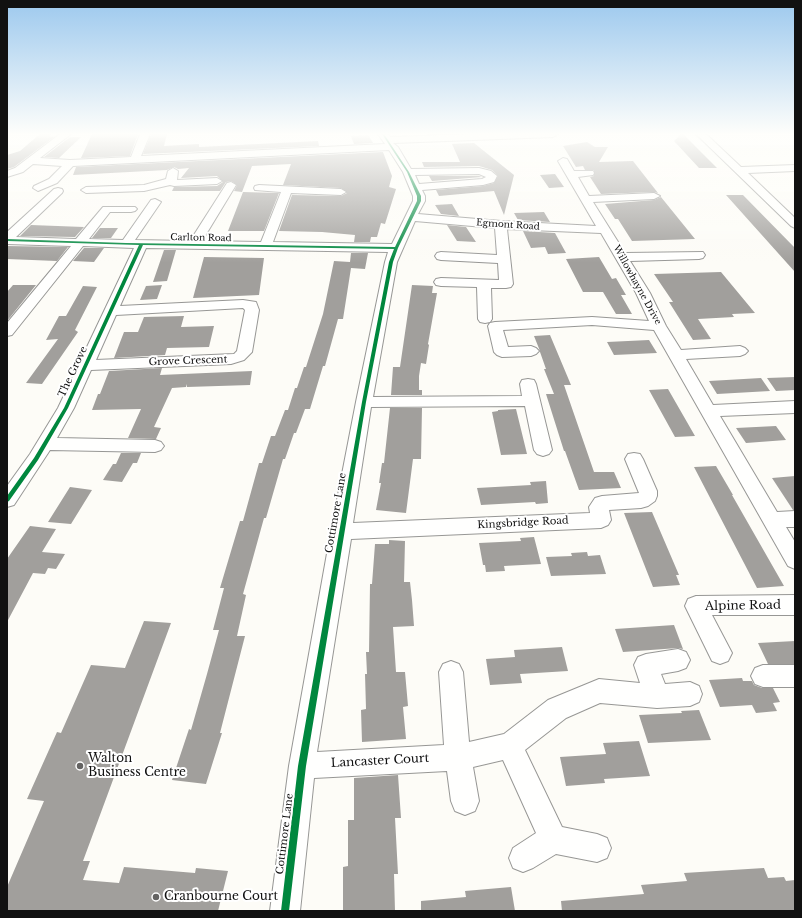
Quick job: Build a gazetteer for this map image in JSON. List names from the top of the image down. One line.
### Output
{"streets":{"street":["Egmont Road","Carlton Road","Willowhayne Drive","Grove Crescent","The Grove","Cottimore Lane","Kingsbridge Road","Alpine Road","Lancaster Court"]},"crossings":[["Egmont Road","Willowhayne Drive"],["Egmont Road","Cottimore Lane"],["Carlton Road","The Grove"],["Carlton Road","Cottimore Lane"],["Grove Crescent","The Grove"],["Cottimore Lane","Kingsbridge Road"],["Cottimore Lane","Lancaster Court"]],"places":["Walton Business Centre","Cranbourne Court"]}
